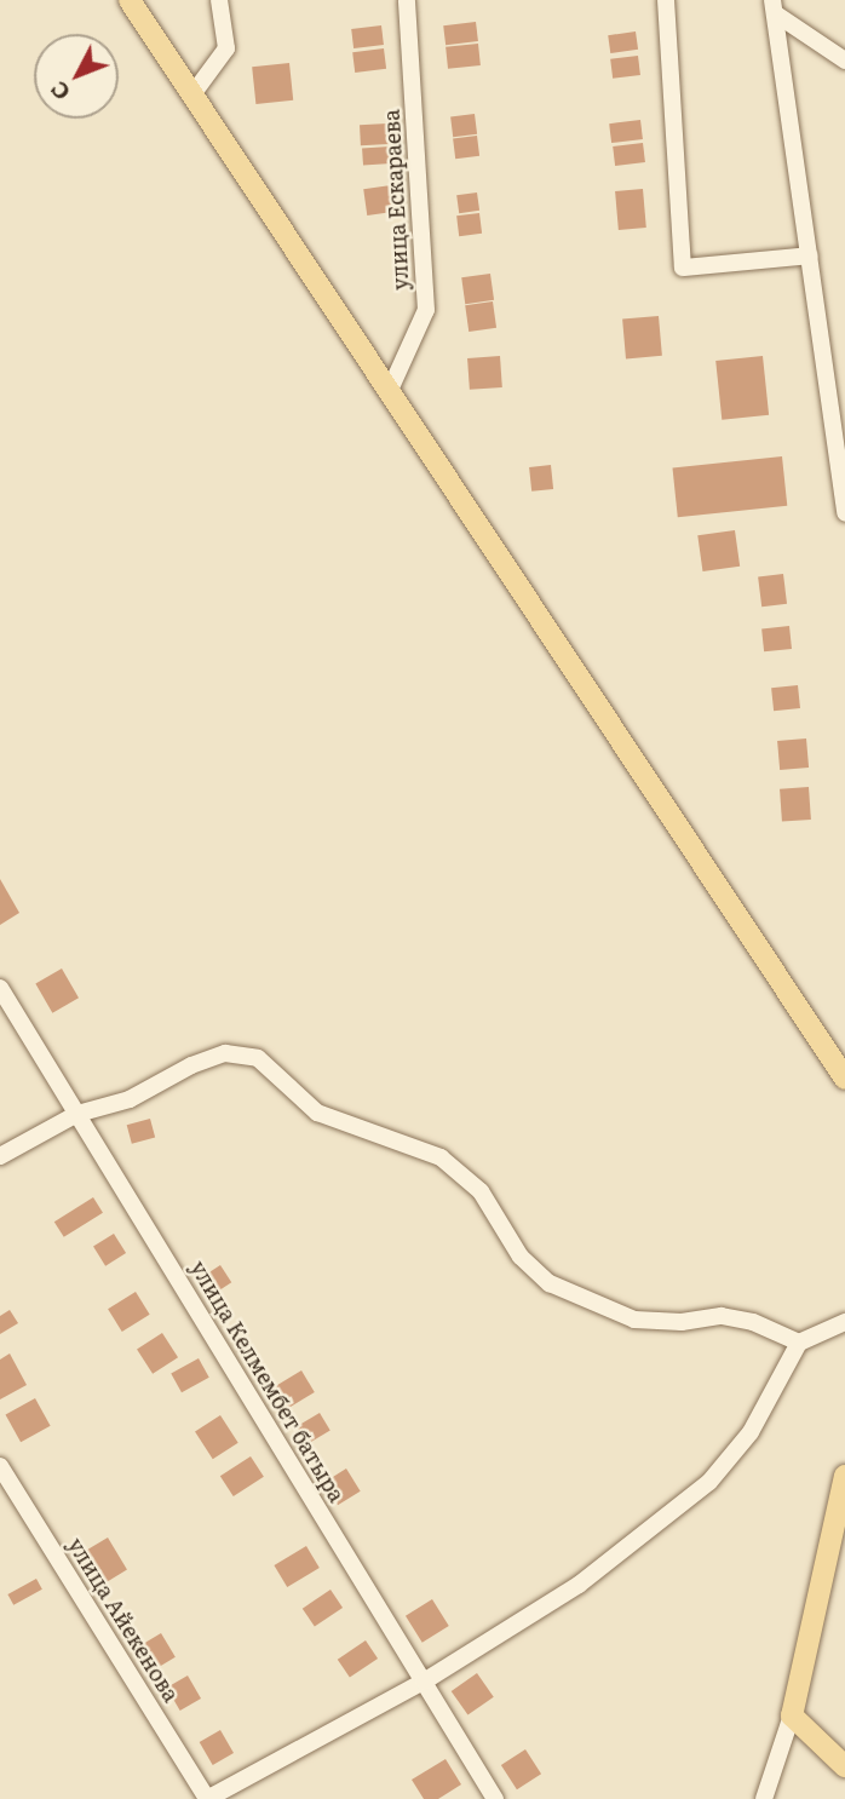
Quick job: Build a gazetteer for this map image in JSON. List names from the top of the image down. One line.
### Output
{"streets":{"street":["улица Ескараева","улица Келмембет батыра","улица Айекенова"]},"north":"bottom left"}
